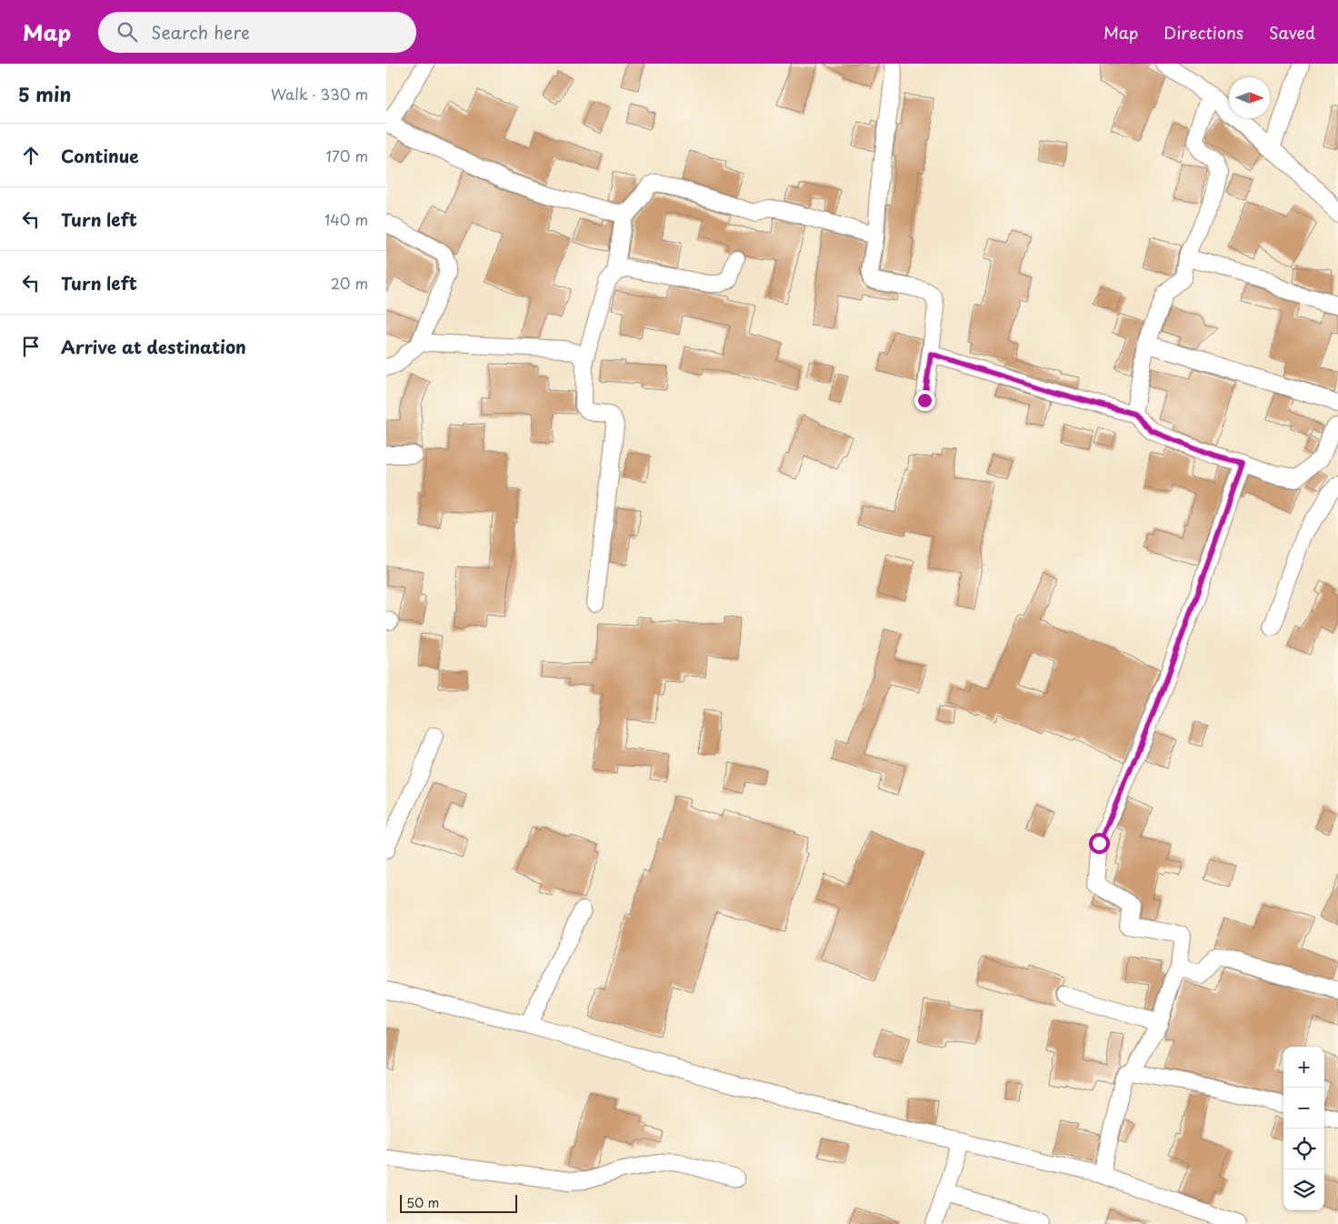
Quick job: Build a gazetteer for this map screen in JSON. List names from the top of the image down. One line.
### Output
{"scale_bar":"50 m","north":"right","page":{"header":"Map","search":"Search here","nav":["Map","Directions","Saved"],"heading":["5 min","Walk · 330 m"],"list":[["Continue","170 m"],["Turn left","140 m"],["Turn left","20 m"],"Arrive at destination"],"map_buttons":["+","−"],"scale":"50 m"}}
